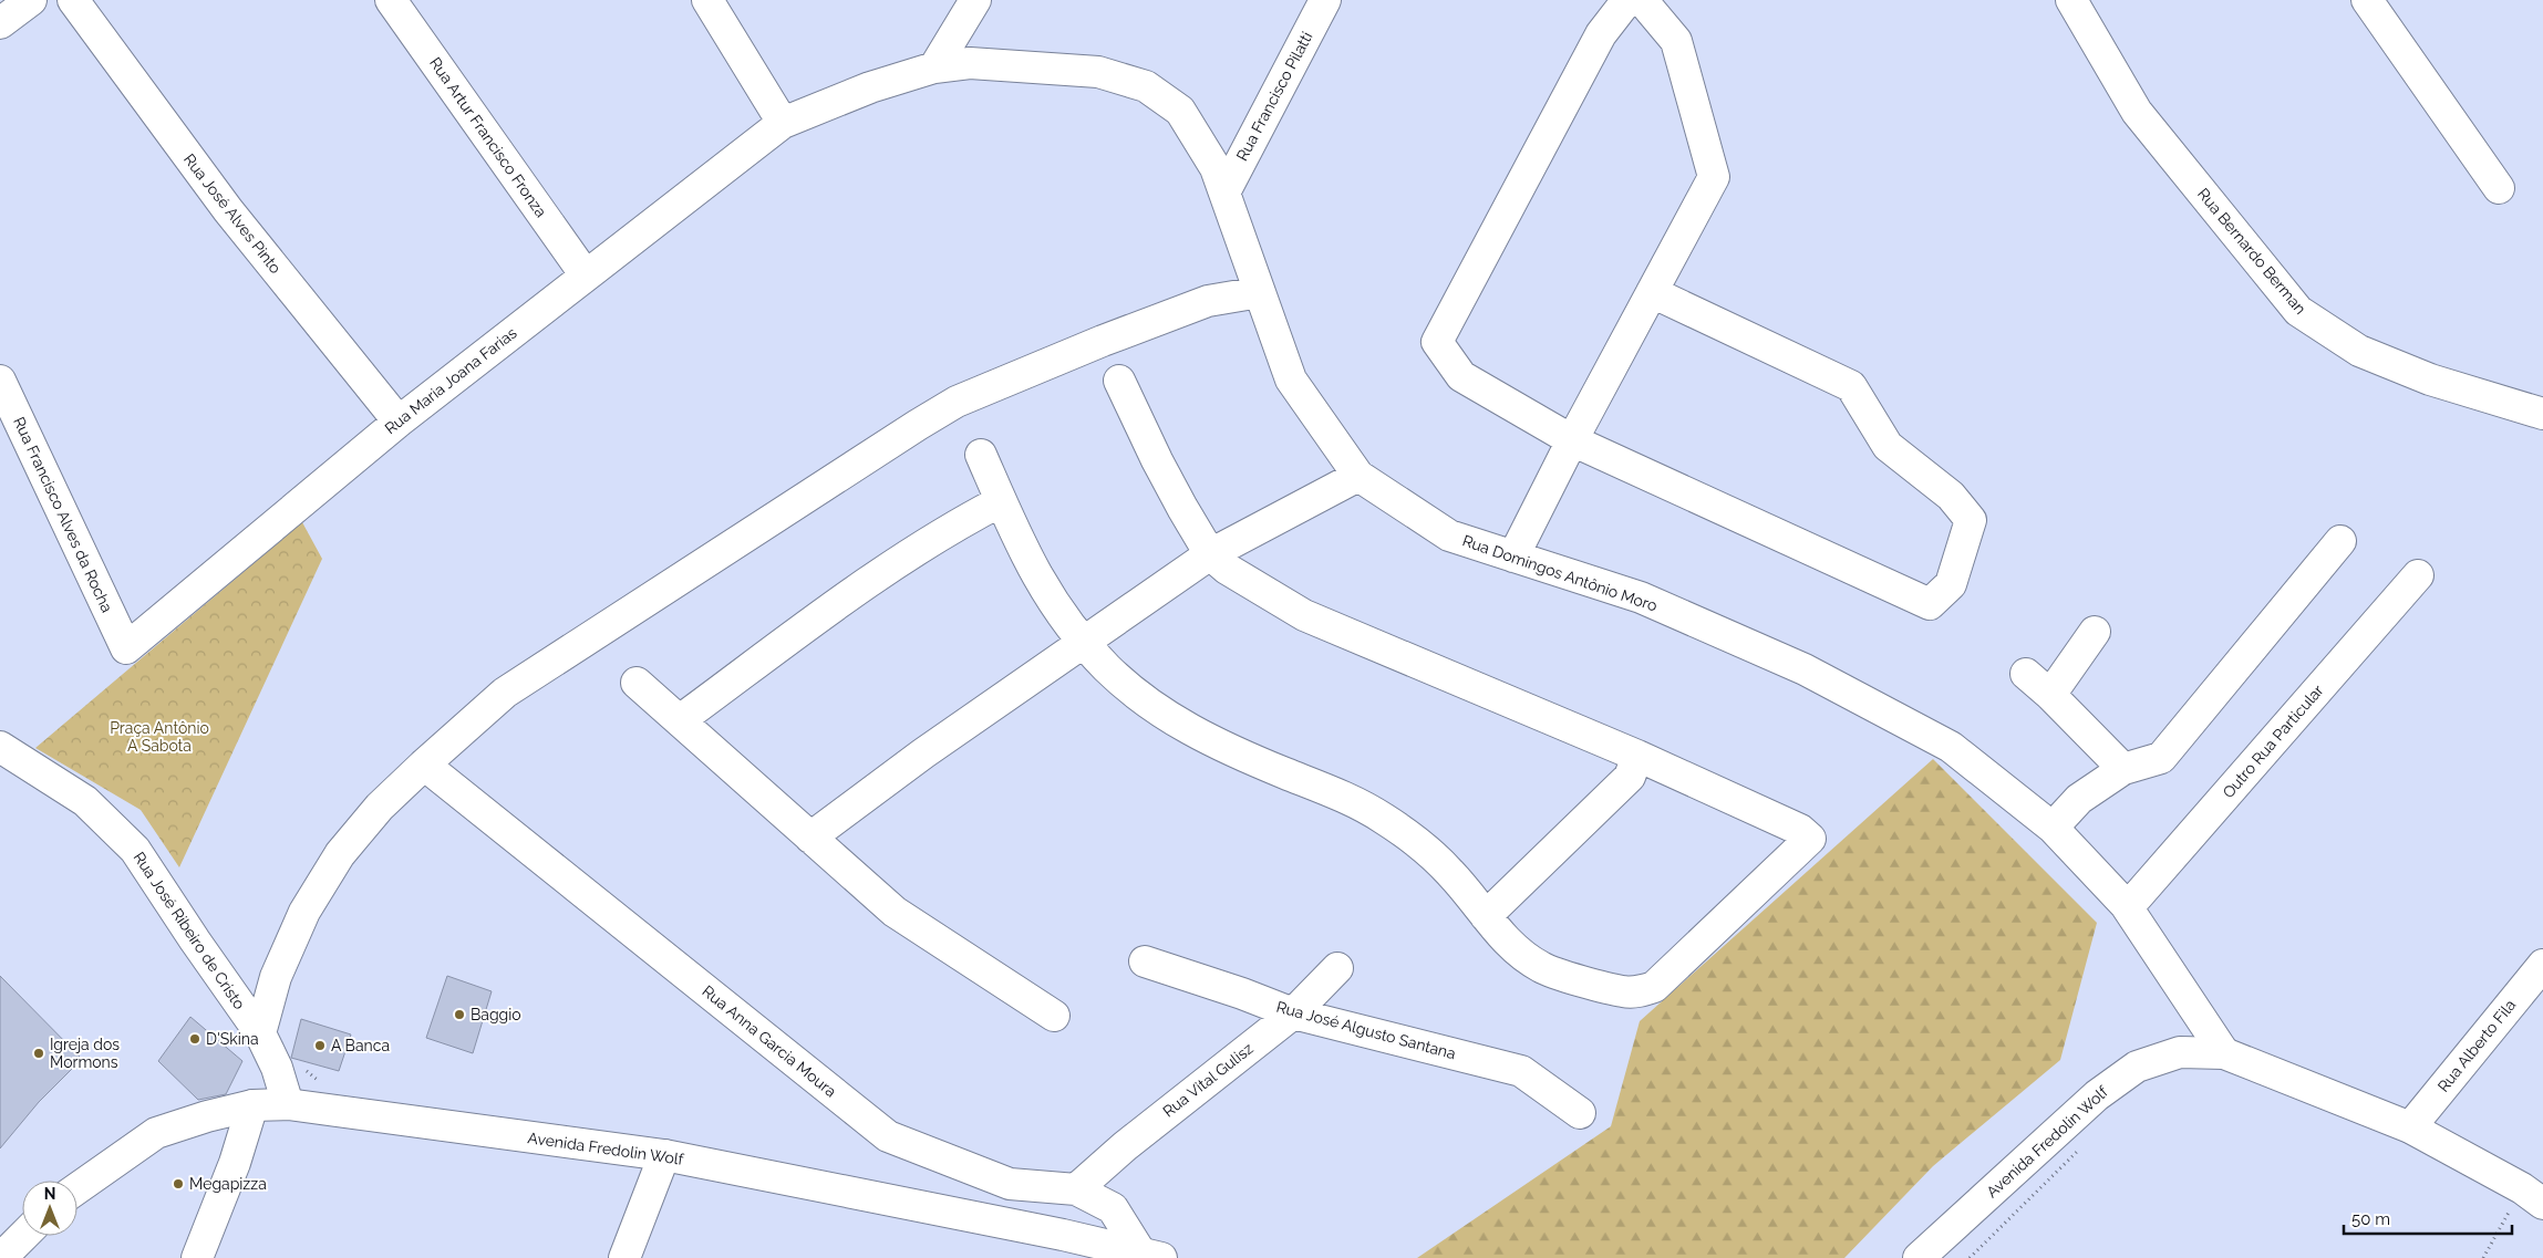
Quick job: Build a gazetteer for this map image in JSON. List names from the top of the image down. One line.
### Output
{"streets":{"street":["Rua Francisco Pilatti","Rua Artur Francisco Fronza","Rua José Alves Pinto","Rua Bernardo Berman","Rua Maria Joana Farias","Rua Francisco Alves da Rocha","Rua Domingos Antônio Moro","Outro Rua Particular","Rua José Ribeiro de Cristo","Rua José Algusto Santana","Rua Anna Garcia Moura","Rua Alberto Fila","Rua Vital Gulisz","Avenida Fredolin Wolf"]},"crossings":[["Rua Francisco Pilatti","Rua Domingos Antônio Moro"],["Rua Artur Francisco Fronza","Rua Maria Joana Farias"],["Rua José Alves Pinto","Rua Maria Joana Farias"],["Rua Maria Joana Farias","Rua Francisco Alves da Rocha"],["Rua Maria Joana Farias","Rua Domingos Antônio Moro"],["Rua Domingos Antônio Moro","Outro Rua Particular"],["Rua Domingos Antônio Moro","Avenida Fredolin Wolf"],["Rua José Ribeiro de Cristo","Avenida Fredolin Wolf"],["Rua José Algusto Santana","Rua Vital Gulisz"],["Rua Anna Garcia Moura","Rua Vital Gulisz"],["Rua Anna Garcia Moura","Avenida Fredolin Wolf"]],"parks":["Praça Antônio A Sabota"],"places":["Baggio","D'Skina","A Banca","Igreja dos Mormons","Megapizza"],"scale_bar":"50 m","north":"top"}
